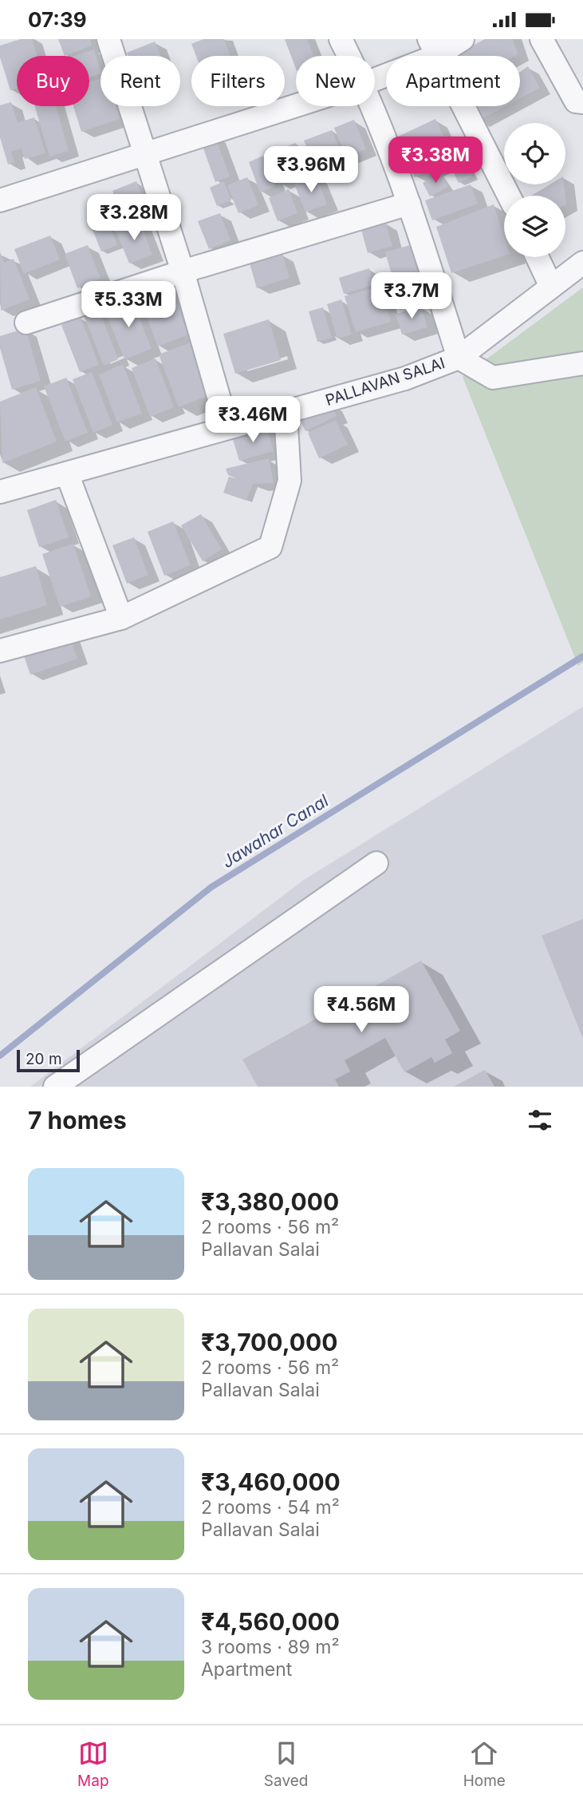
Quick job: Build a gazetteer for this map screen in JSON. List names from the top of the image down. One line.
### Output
{"streets":{"street":["PALLAVAN SALAI"]},"water":["Jawahar Canal"],"scale_bar":"20 m","page":{"status":"07:39","chip":["Buy","Rent","Filters","New","Apartment"],"price":["₹3.38M","₹3.96M","₹3.28M","₹3.7M","₹5.33M","₹3.46M","₹4.56M"],"scale":"20 m","heading":"7 homes","list":[{"name":"₹3,380,000","note":"2 rooms · 56 m² · Pallavan Salai"},{"name":"₹3,700,000","note":"2 rooms · 56 m² · Pallavan Salai"},{"name":"₹3,460,000","note":"2 rooms · 54 m² · Pallavan Salai"},{"name":"₹4,560,000","note":"3 rooms · 89 m² · Apartment"}],"tabs":["Map","Saved","Home"]}}
